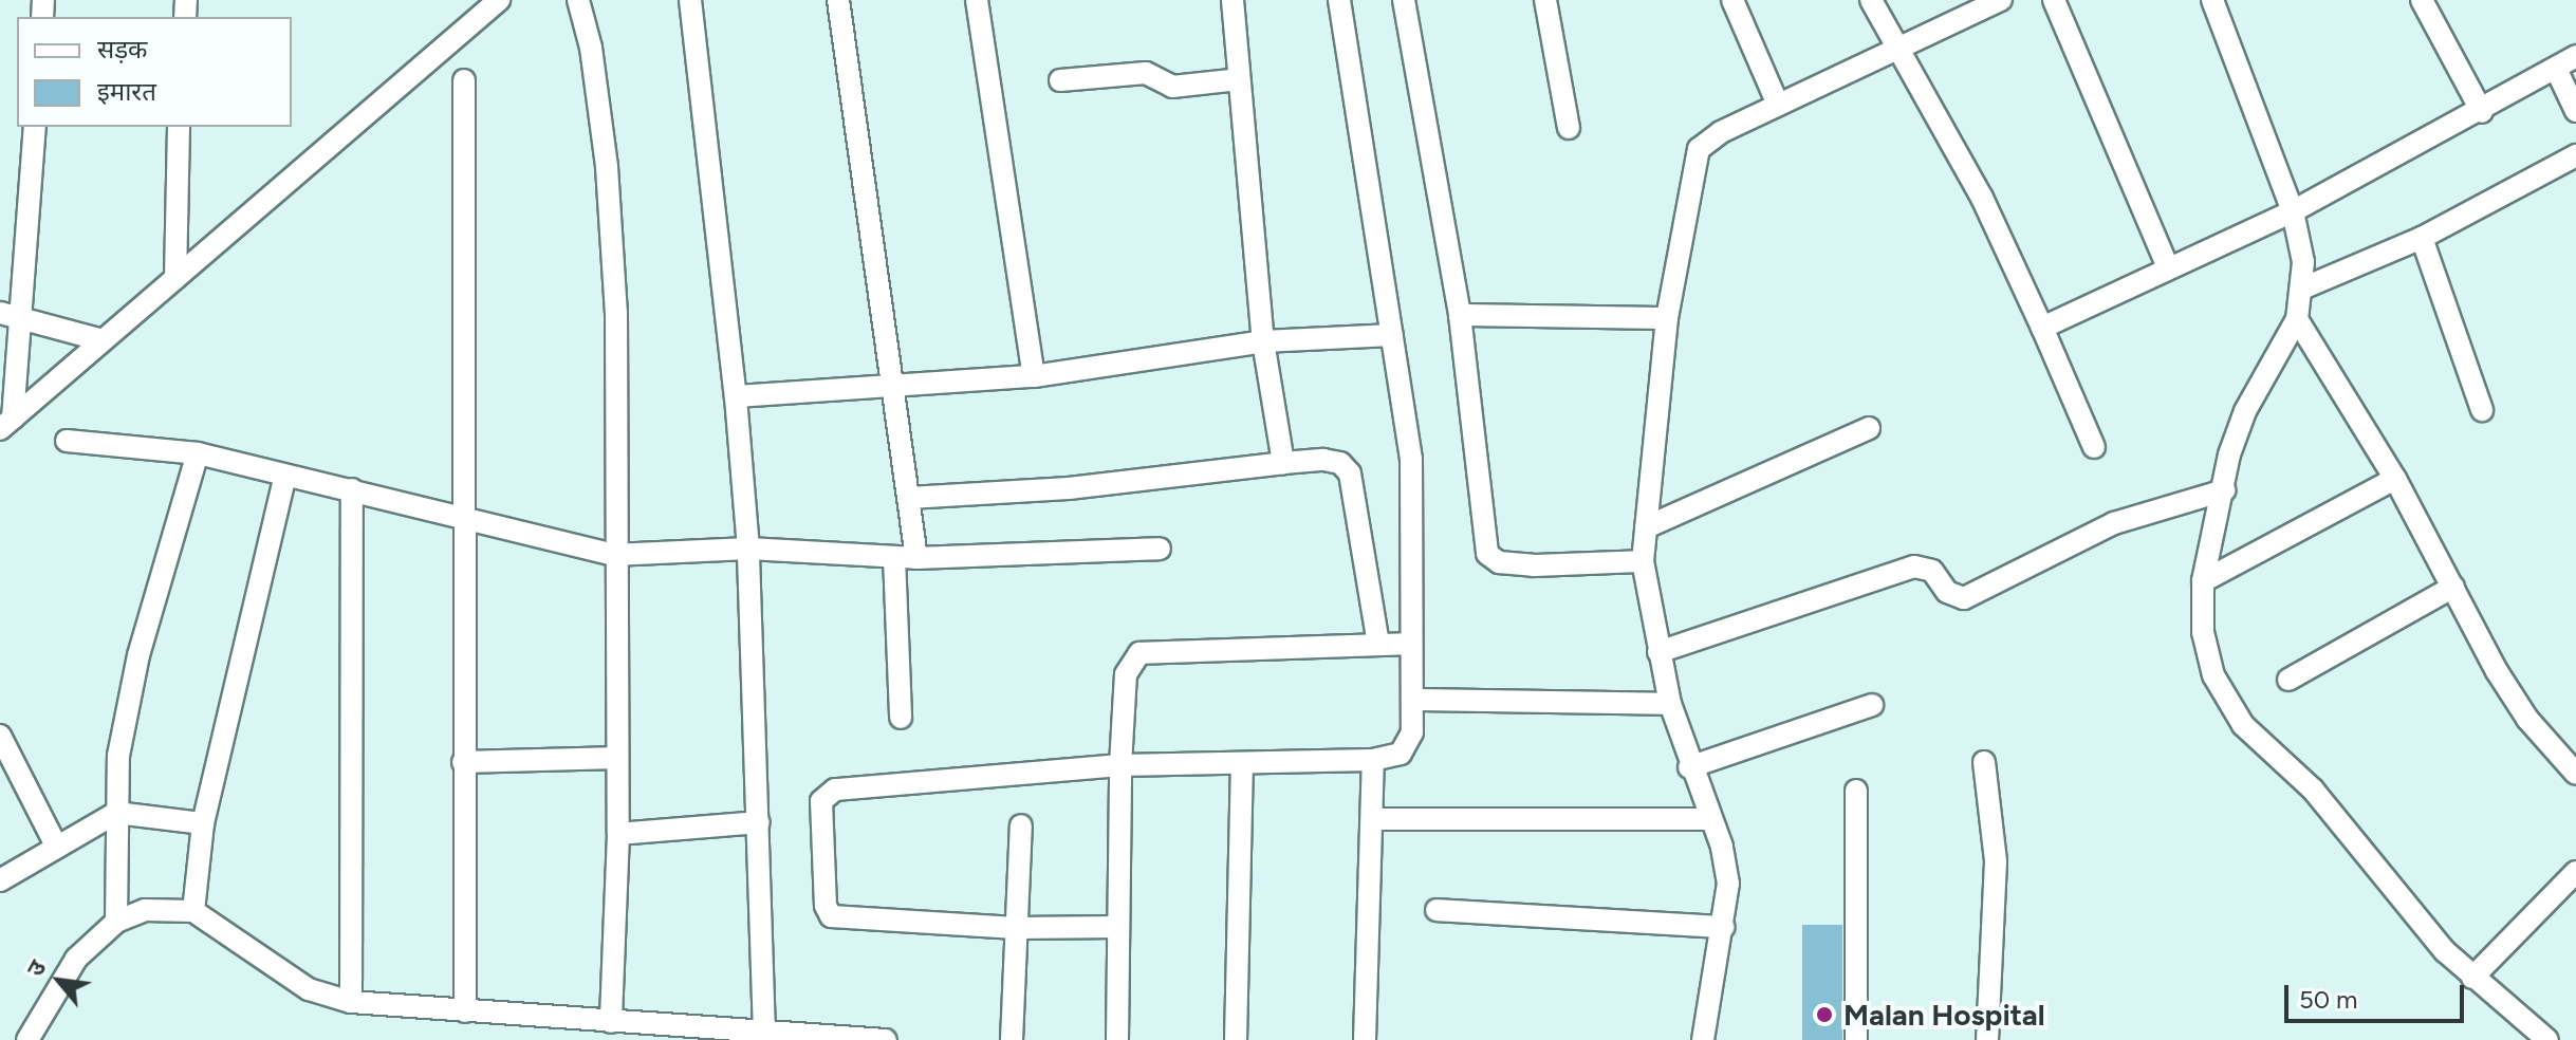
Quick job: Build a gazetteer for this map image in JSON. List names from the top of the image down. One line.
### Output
{"places":["Malan Hospital"],"legend":["सड़क","इमारत"],"scale_bar":"50 m","north":"top left"}
